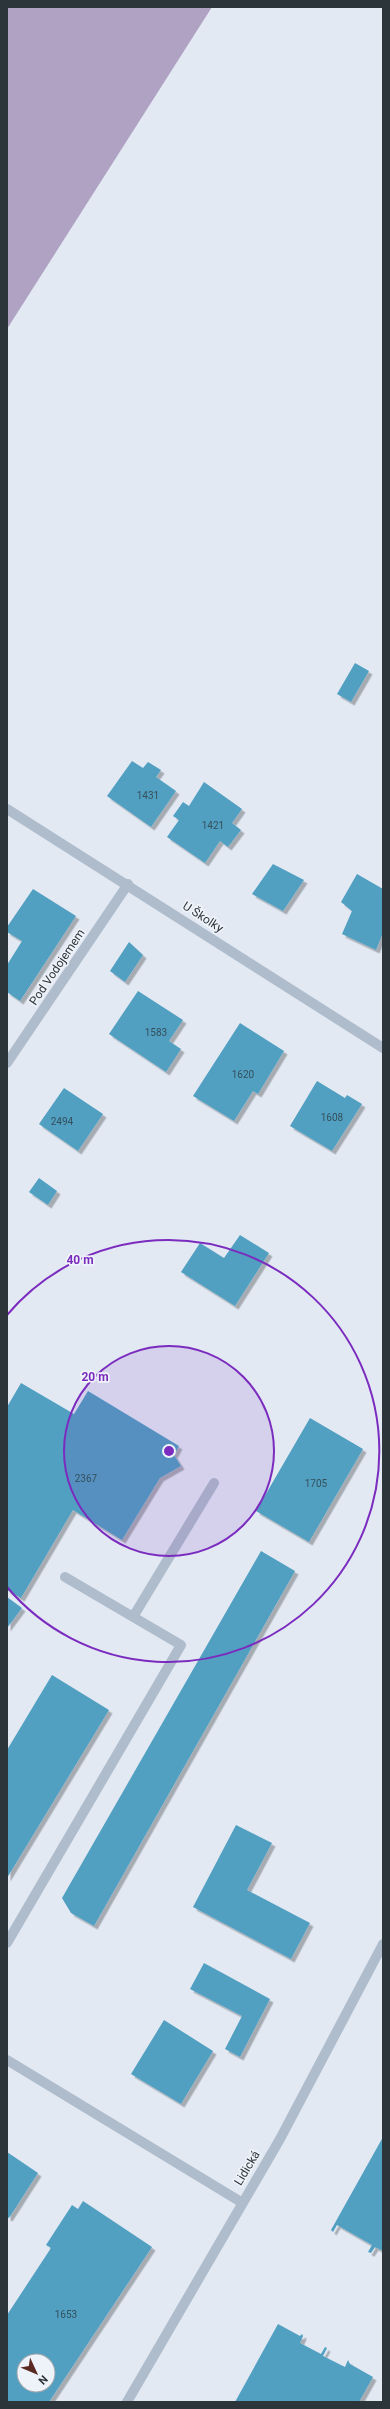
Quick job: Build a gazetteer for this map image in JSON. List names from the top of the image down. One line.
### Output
{"streets":{"street":["U Školky","Pod Vodojemem","Lidická"]},"crossings":[["U Školky","Pod Vodojemem"]],"house_numbers":["1431","1421","1583","1620","1608","2494","2367","1705","1653"],"north":"bottom right","rings":["40 m","20 m"]}
